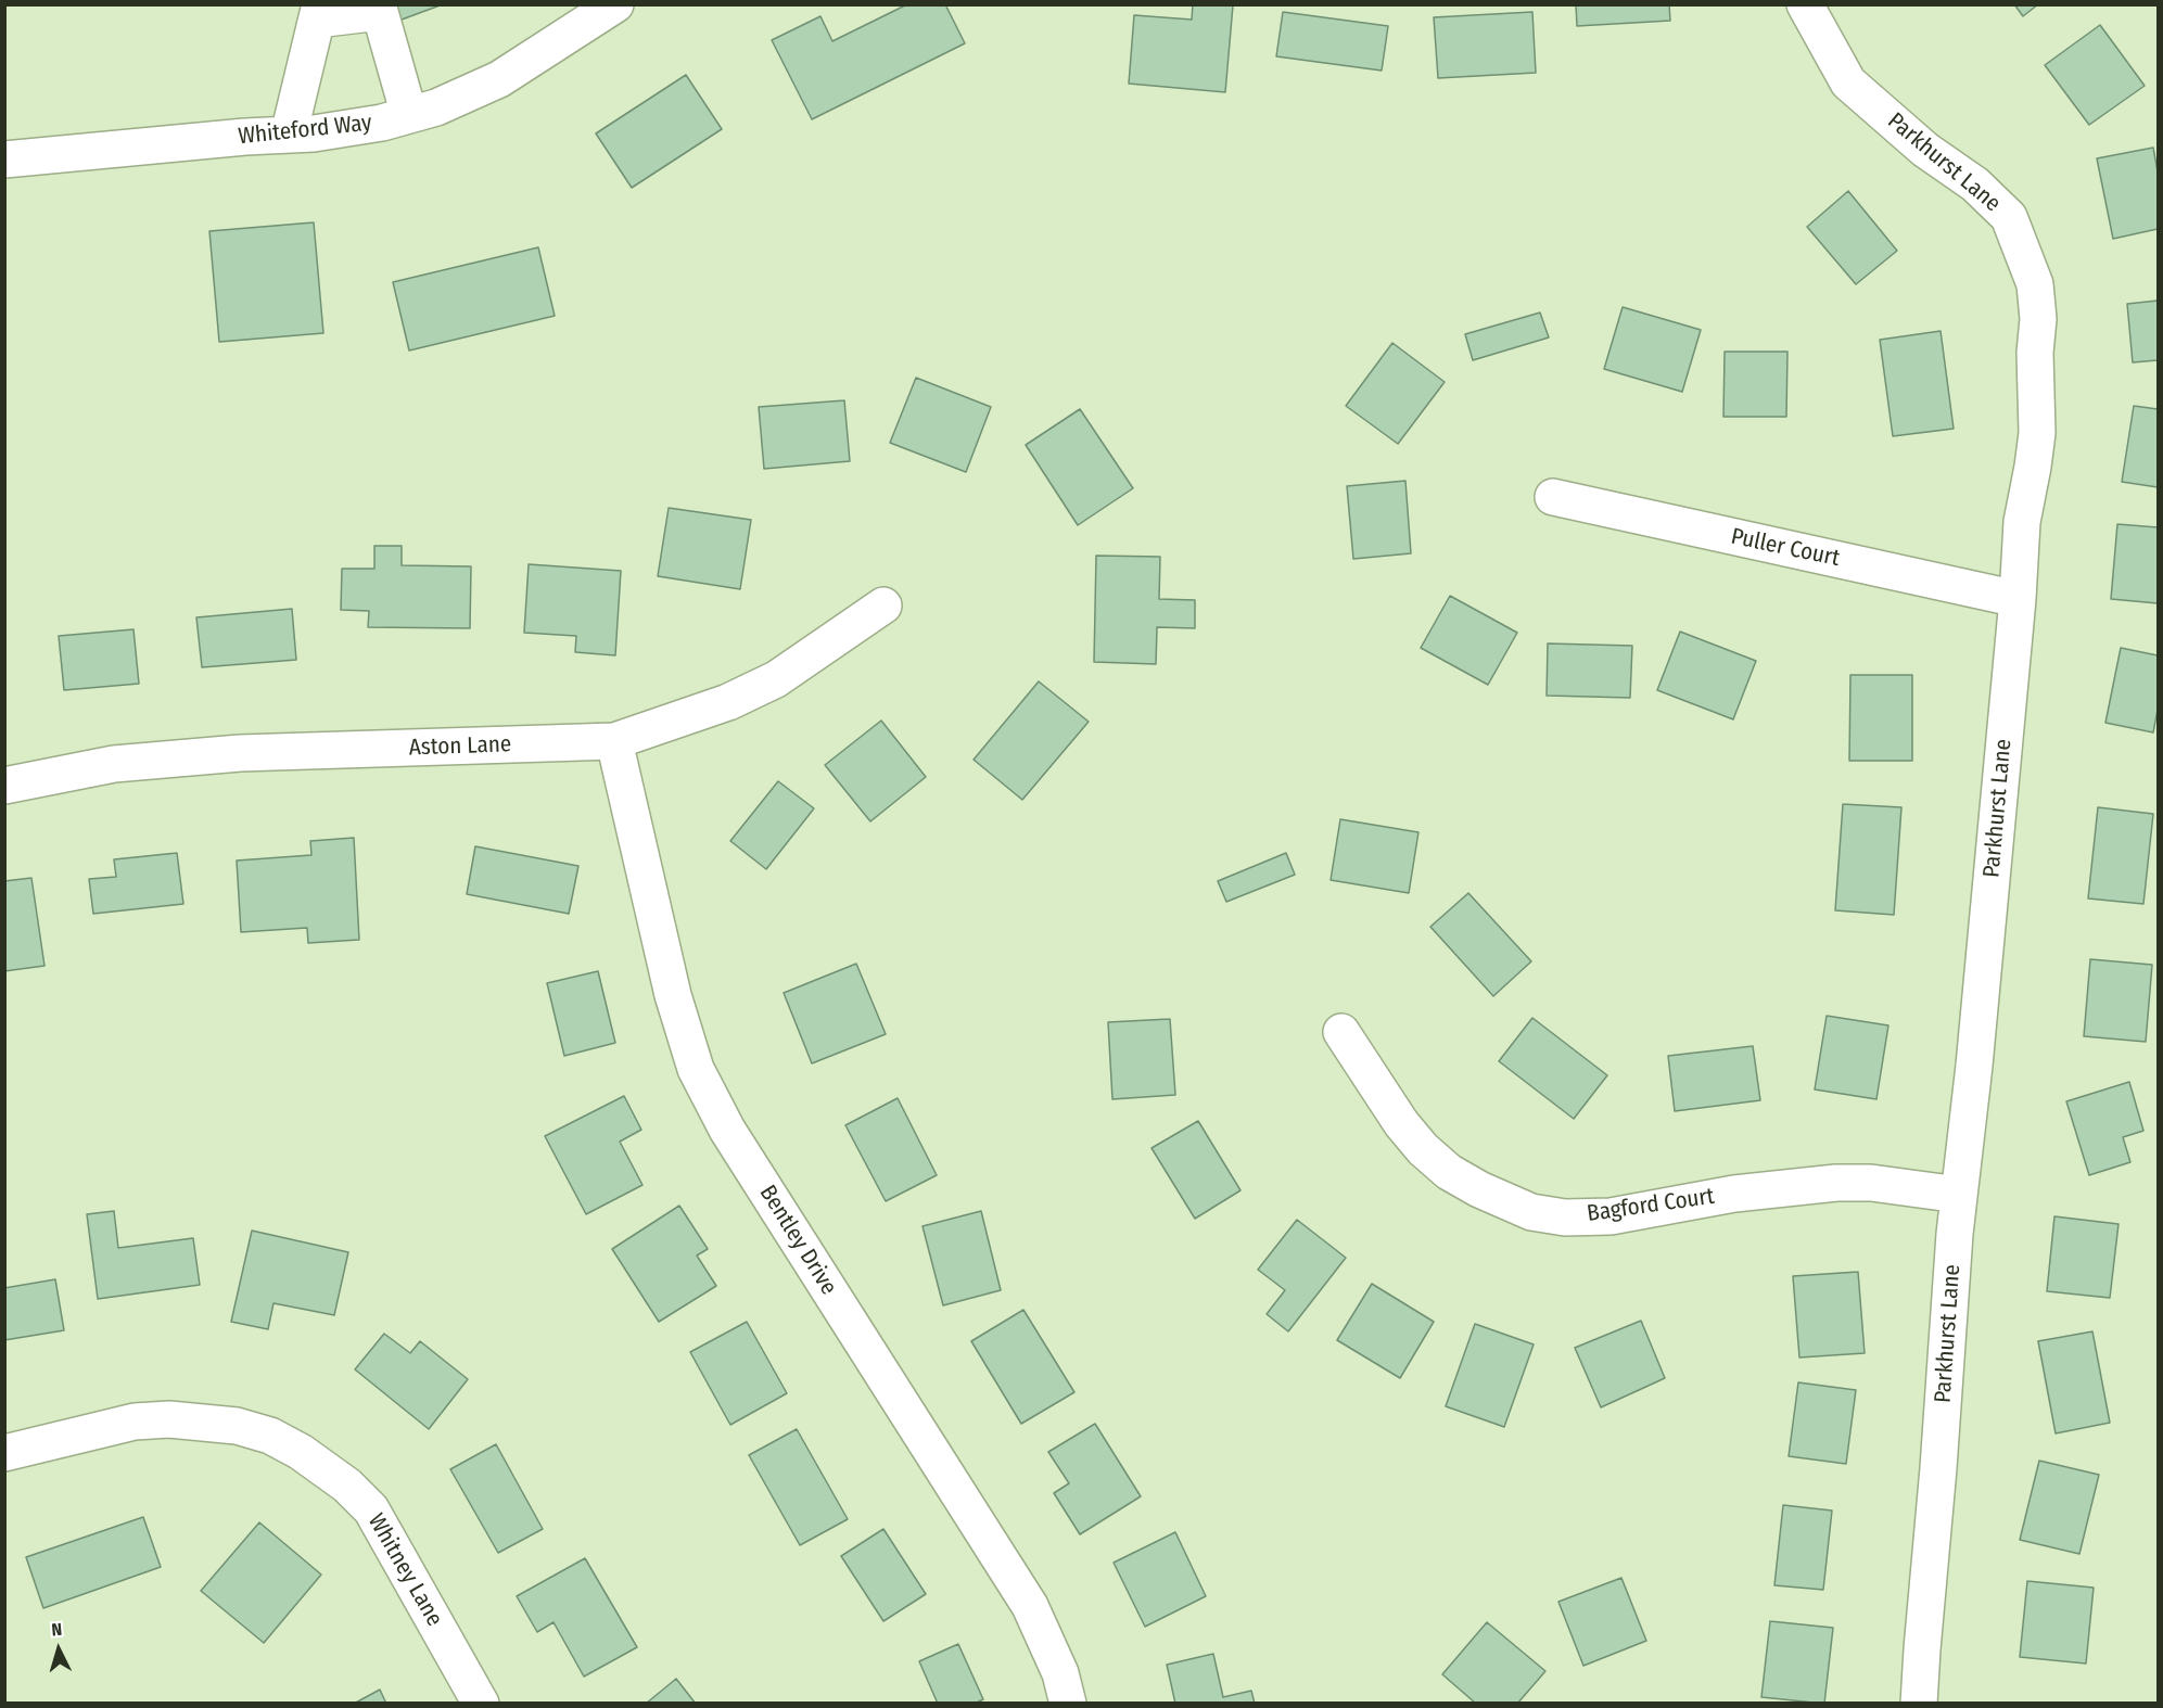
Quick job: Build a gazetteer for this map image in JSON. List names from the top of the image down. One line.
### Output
{"streets":{"street":["Whiteford Way","Parkhurst Lane","Puller Court","Aston Lane","Bagford Court","Bentley Drive","Whitney Lane"]},"crossings":[["Parkhurst Lane","Puller Court"],["Parkhurst Lane","Bagford Court"],["Aston Lane","Bentley Drive"]],"north":"top"}
